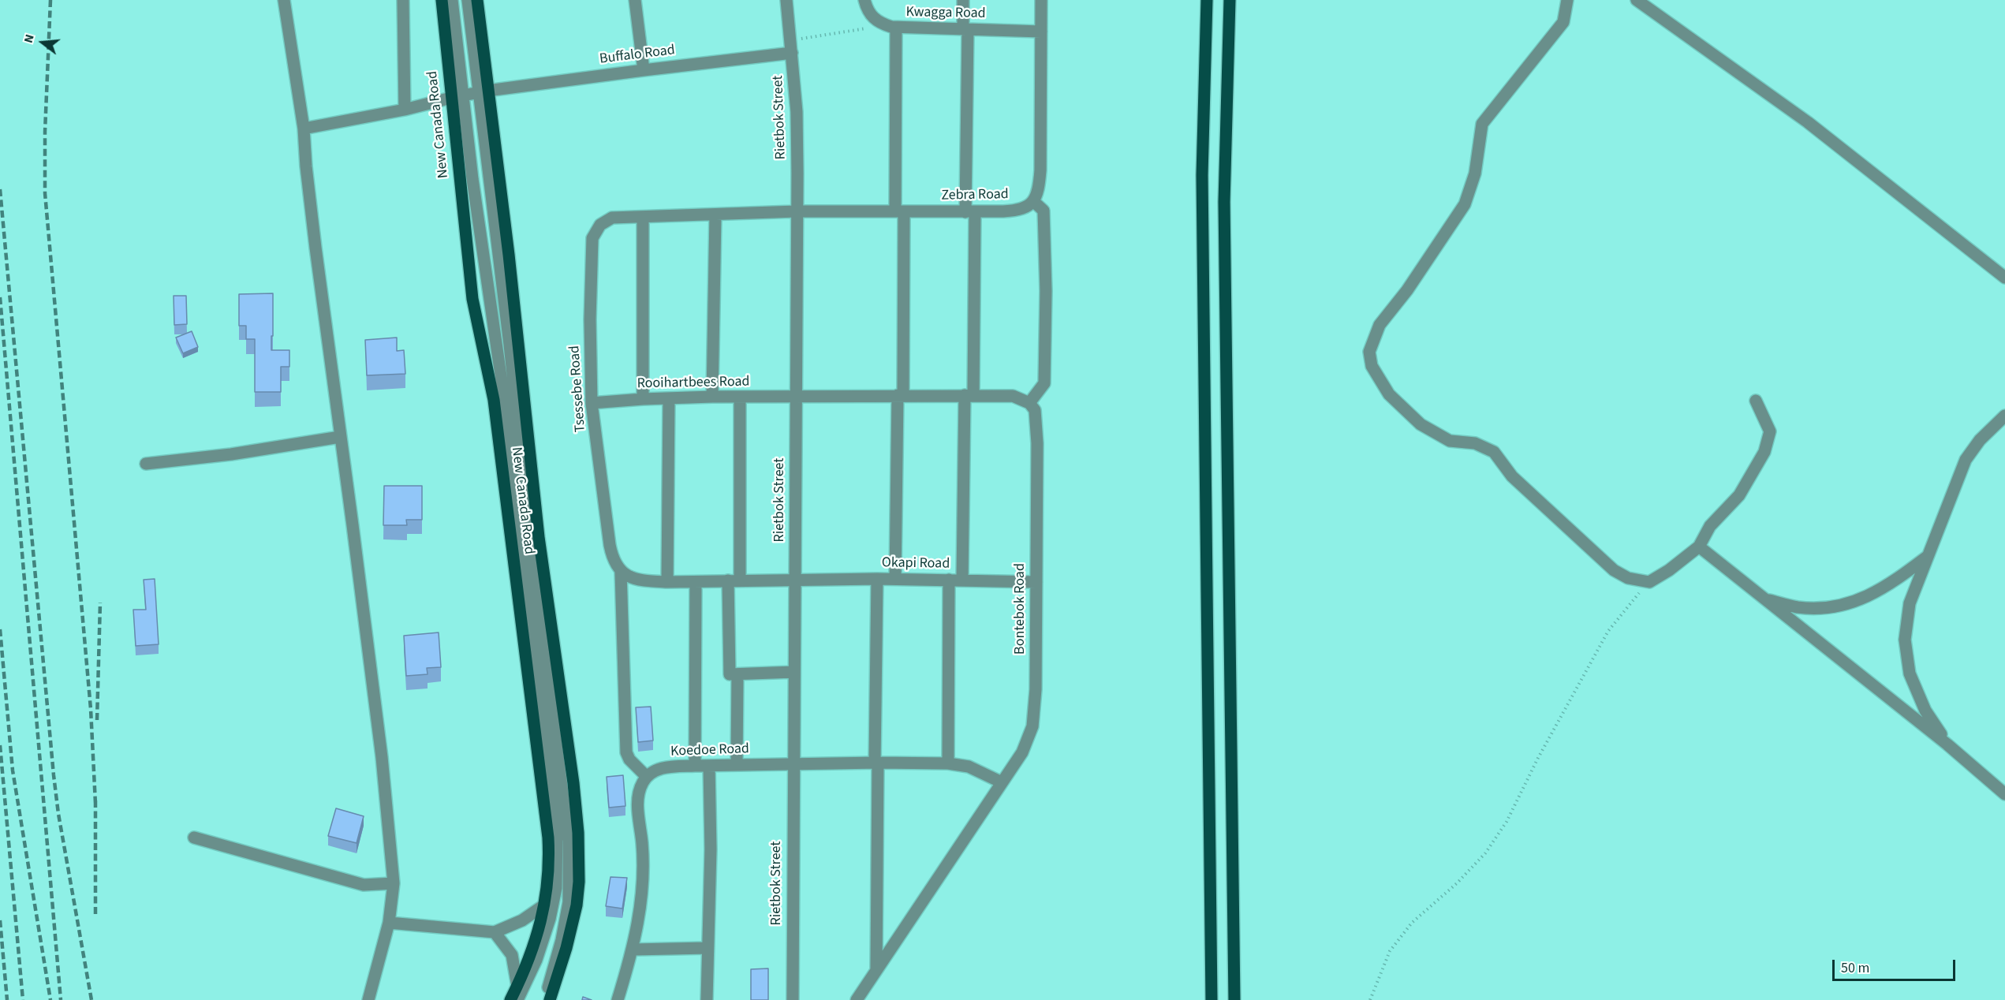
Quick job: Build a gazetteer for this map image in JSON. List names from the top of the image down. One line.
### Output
{"streets":{"main road":["New Canada Road"],"street":["Kwagga Road","Buffalo Road","Rietbok Street","Zebra Road","Rooihartbees Road","Tsessebe Road","Okapi Road","Bontebok Road","Koedoe Road"]},"crossings":[["Buffalo Road","Rietbok Street"],["Buffalo Road","New Canada Road"],["Rietbok Street","Zebra Road"],["Rietbok Street","Rooihartbees Road"],["Rietbok Street","Tsessebe Road"],["Rietbok Street","Okapi Road"],["Rietbok Street","Koedoe Road"],["Zebra Road","Tsessebe Road"],["Rooihartbees Road","Tsessebe Road"],["Okapi Road","Bontebok Road"],["Bontebok Road","Koedoe Road"]],"scale_bar":"50 m","north":"left"}
